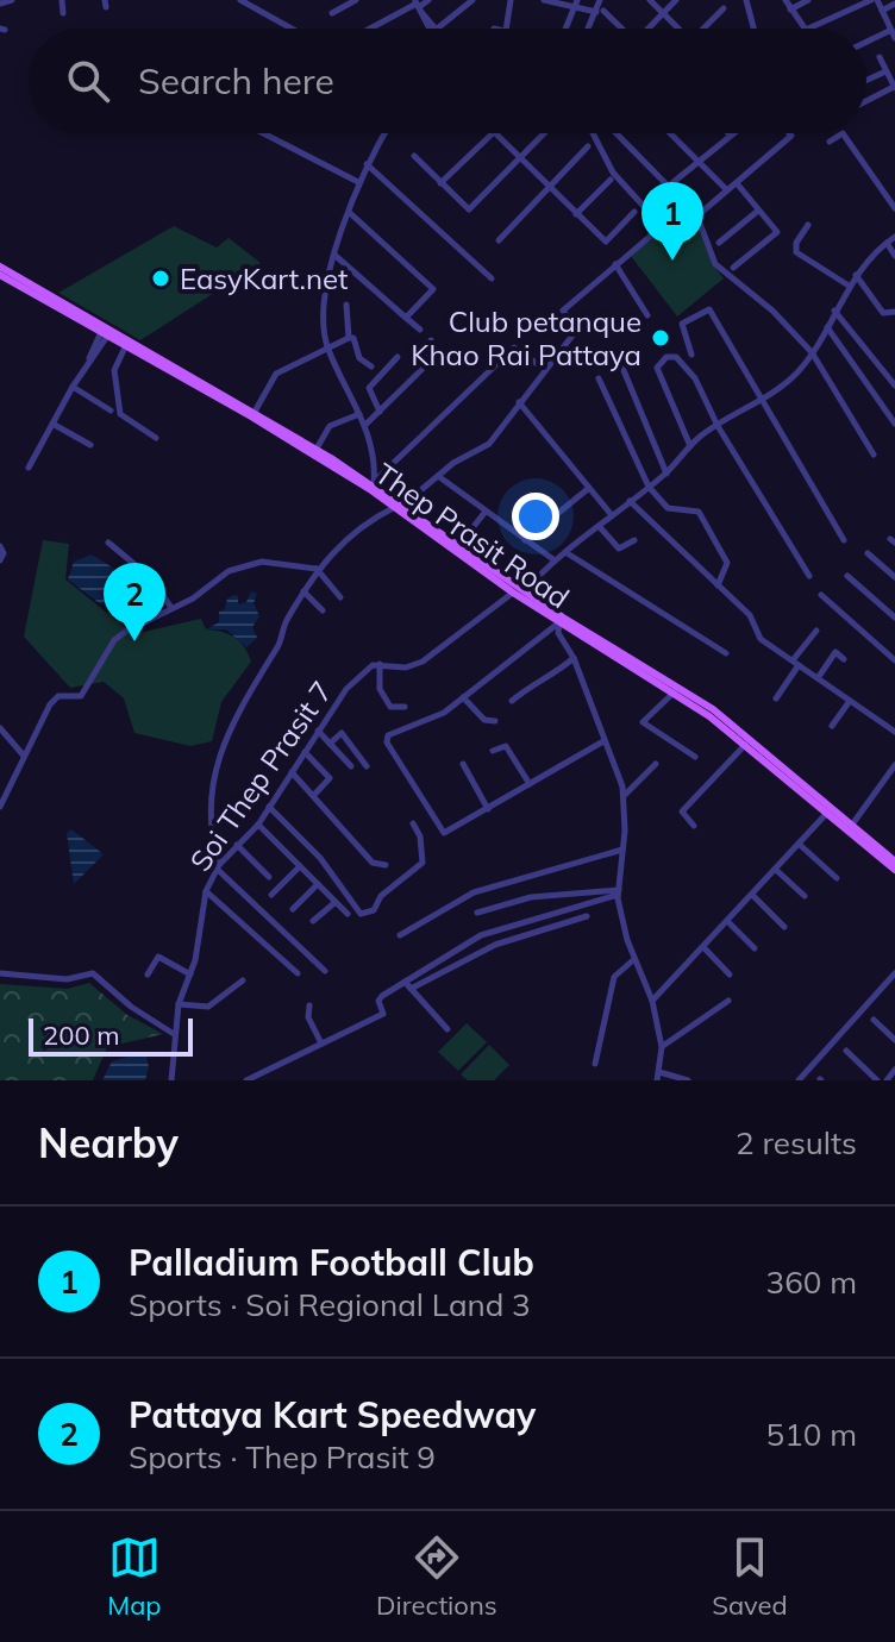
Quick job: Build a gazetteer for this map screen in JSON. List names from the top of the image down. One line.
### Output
{"streets":{"main road":["Thep Prasit Road"],"street":["Soi Thep Prasit 7"]},"places":["EasyKart.net","Club petanque Khao Rai Pattaya"],"scale_bar":"200 m","page":{"search":"Search here","pins":["1","2"],"scale":"200 m","heading":["Nearby","2 results"],"list":[{"mark":"1","name":"Palladium Football Club","note":"Sports · Soi Regional Land 3","value":"360 m"},{"mark":"2","name":"Pattaya Kart Speedway","note":"Sports · Thep Prasit 9","value":"510 m"}],"nav":["Map","Directions","Saved"]}}
